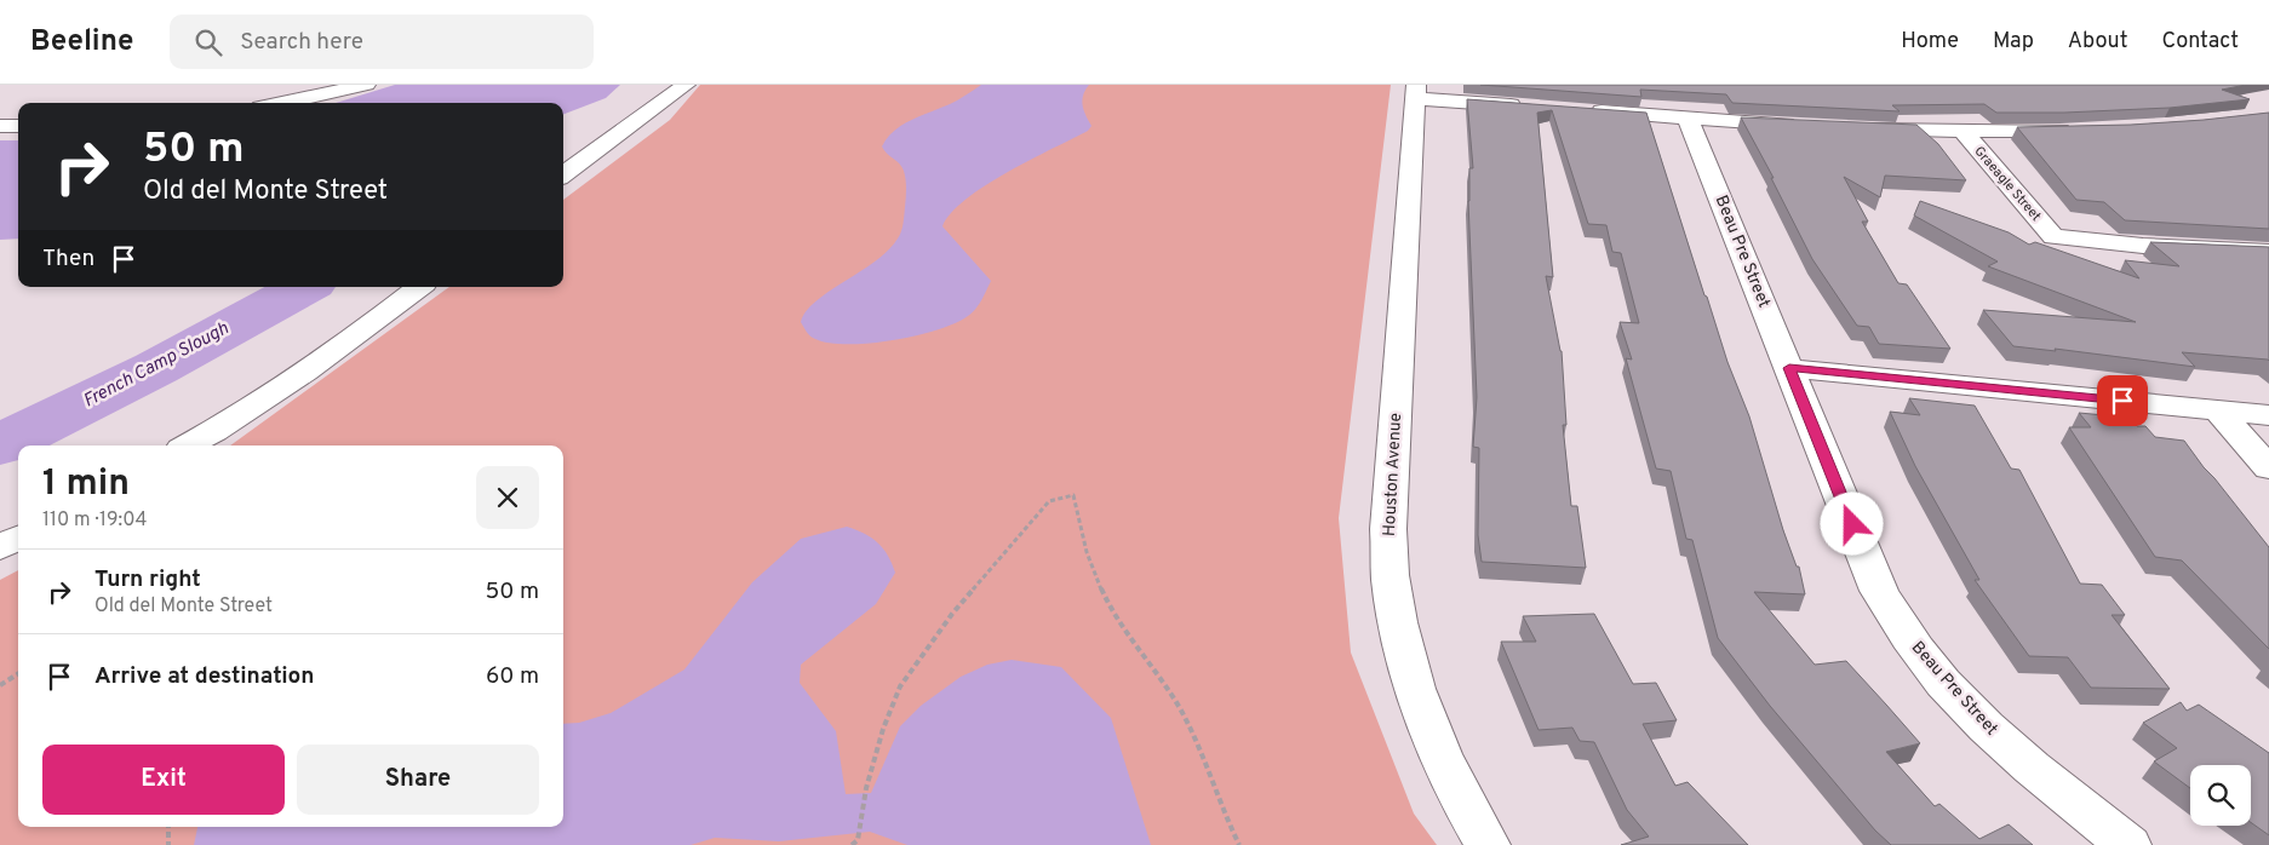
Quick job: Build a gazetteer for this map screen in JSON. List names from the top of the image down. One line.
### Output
{"streets":{"street":["Graeagle Street","Beau Pre Street","Houston Avenue"]},"water":["French Camp Slough"],"page":{"header":"Beeline","search":"Search here","nav":["Home","Map","About","Contact"],"turn":["50 m","Old del Monte Street"],"then":"Then","heading":["1 min","110 m · 19:04"],"list":[{"name":"Turn right","note":"Old del Monte Street","value":"50 m"},{"name":"Arrive at destination","value":"60 m"}],"buttons":["Exit","Share"]}}
